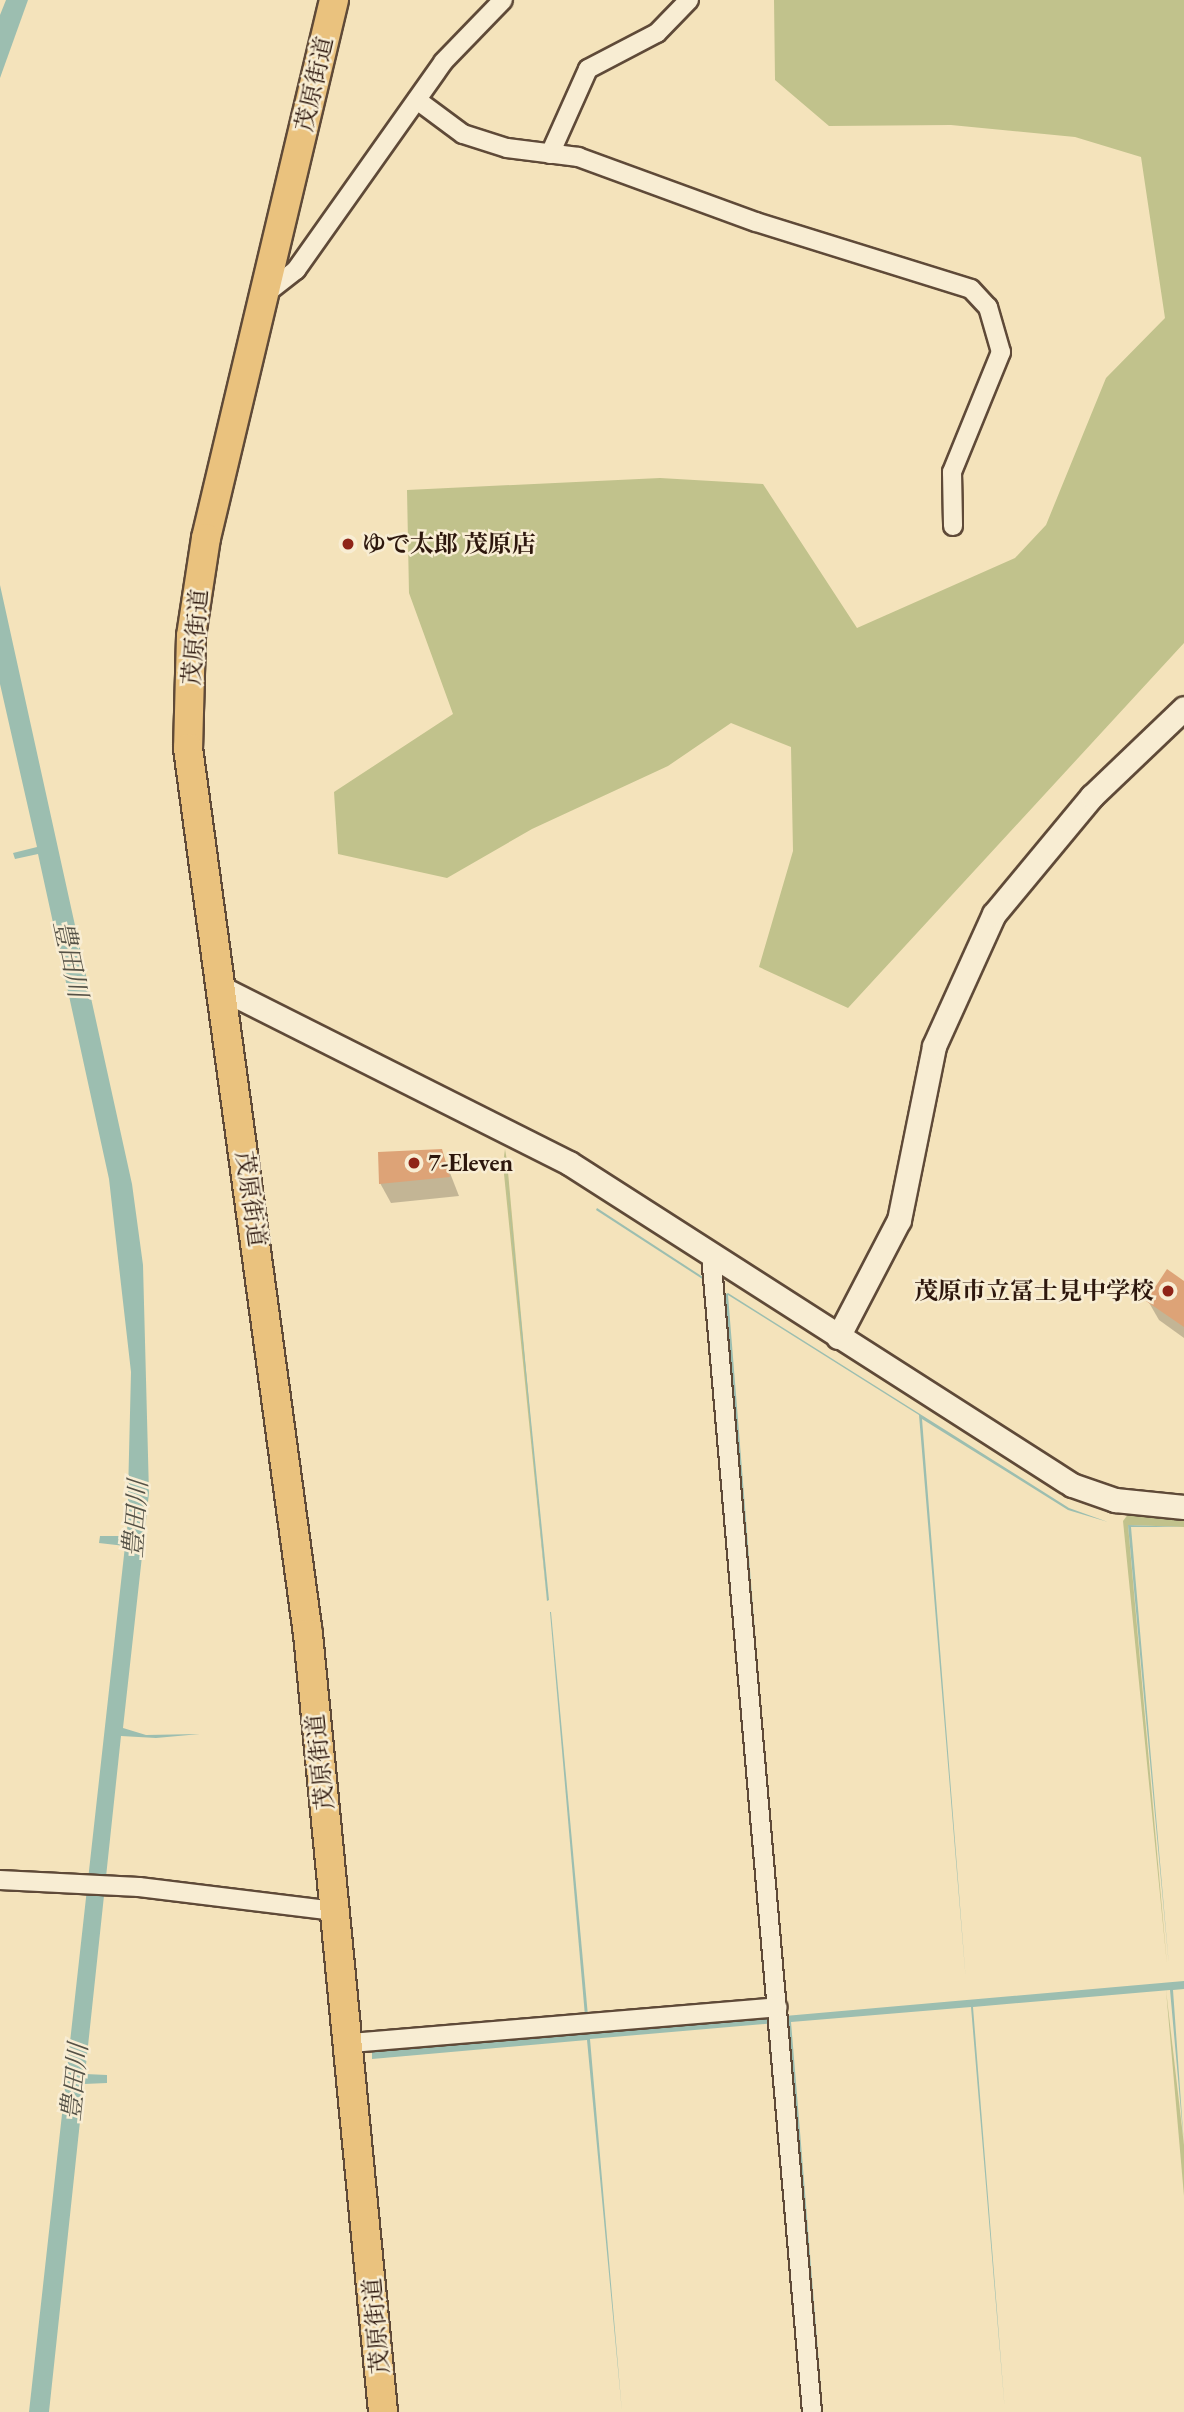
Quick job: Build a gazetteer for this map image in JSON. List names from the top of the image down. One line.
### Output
{"streets":{"main road":["茂原街道"]},"water":["豊田川"],"places":["ゆで太郎 茂原店","7-Eleven","茂原市立冨士見中学校"]}
